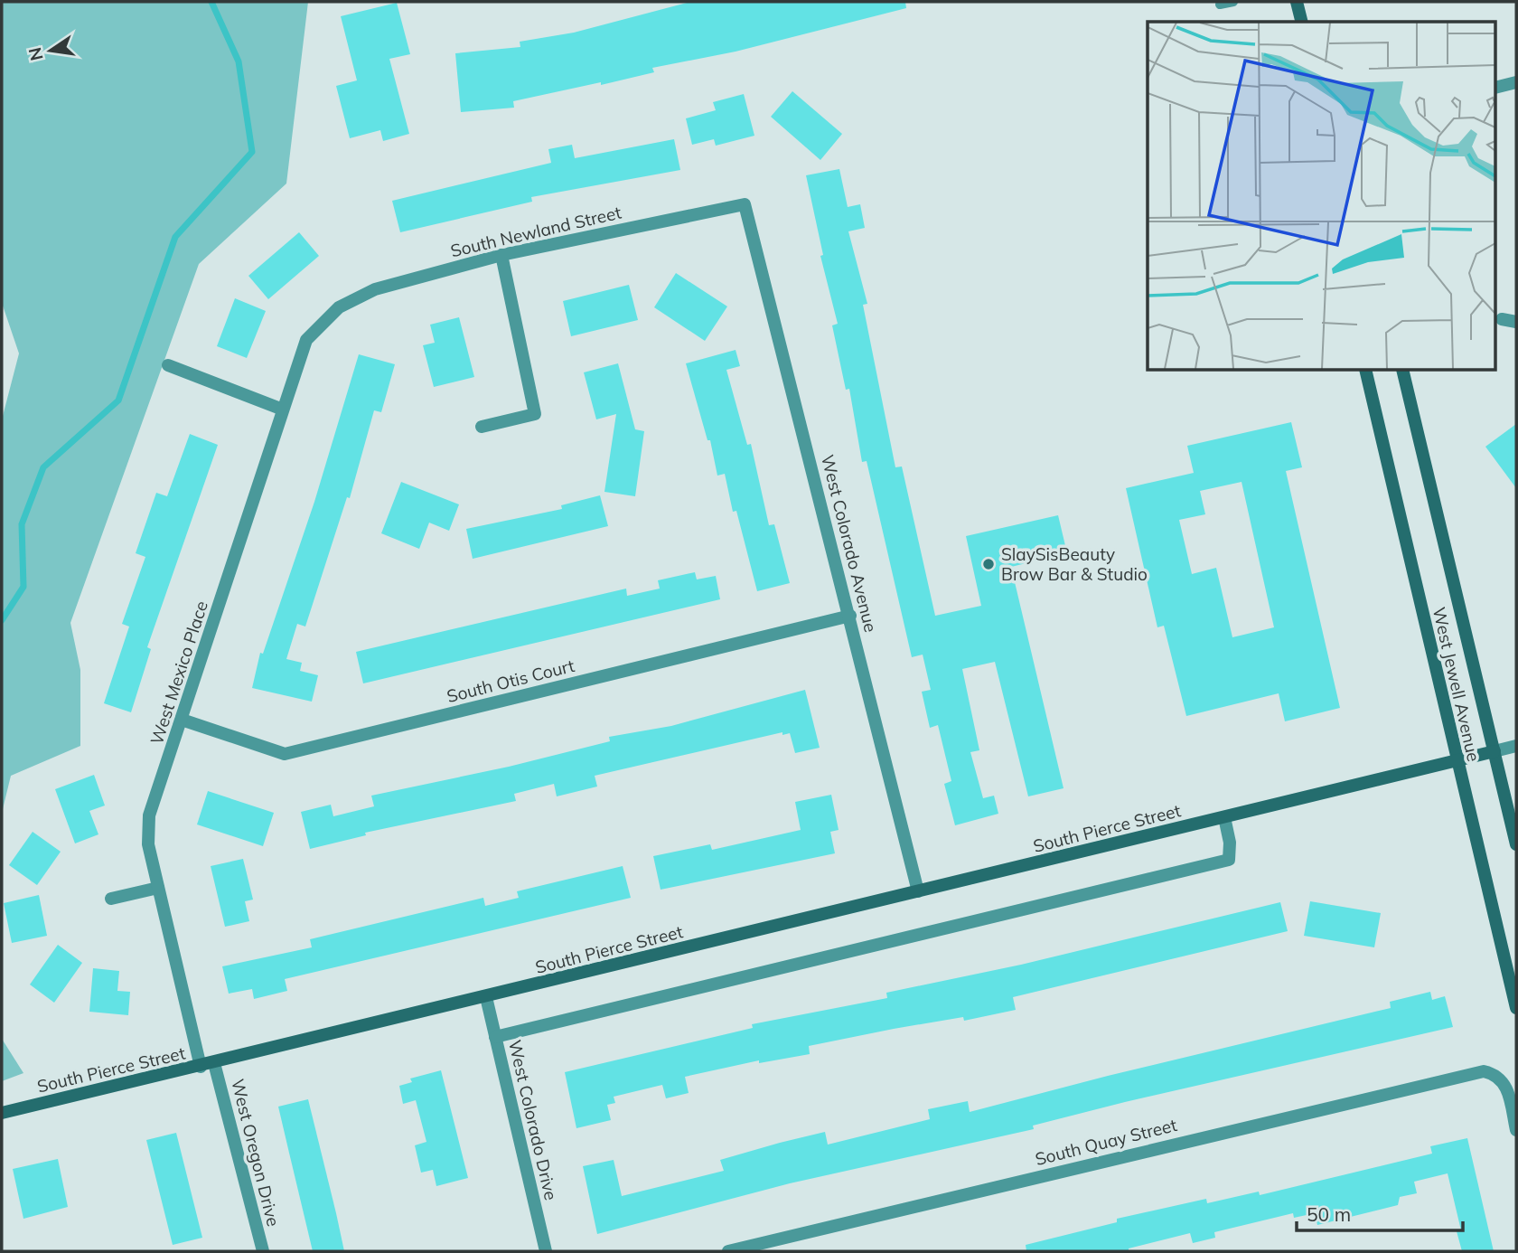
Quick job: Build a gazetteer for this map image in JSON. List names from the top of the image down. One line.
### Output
{"streets":{"street":["South Newland Street","West Colorado Avenue","West Mexico Place","South Otis Court","West Jewell Avenue","South Pierce Street","West Colorado Drive","South Quay Street","West Oregon Drive"]},"crossings":[["South Newland Street","West Colorado Avenue"],["South Newland Street","West Mexico Place"],["West Colorado Avenue","South Otis Court"],["West Colorado Avenue","South Pierce Street"],["West Mexico Place","South Otis Court"],["West Mexico Place","South Pierce Street"],["West Jewell Avenue","South Pierce Street"],["South Pierce Street","West Colorado Drive"],["South Pierce Street","West Oregon Drive"]],"places":["SlaySisBeauty Brow Bar & Studio"],"scale_bar":"50 m","north":"left"}
